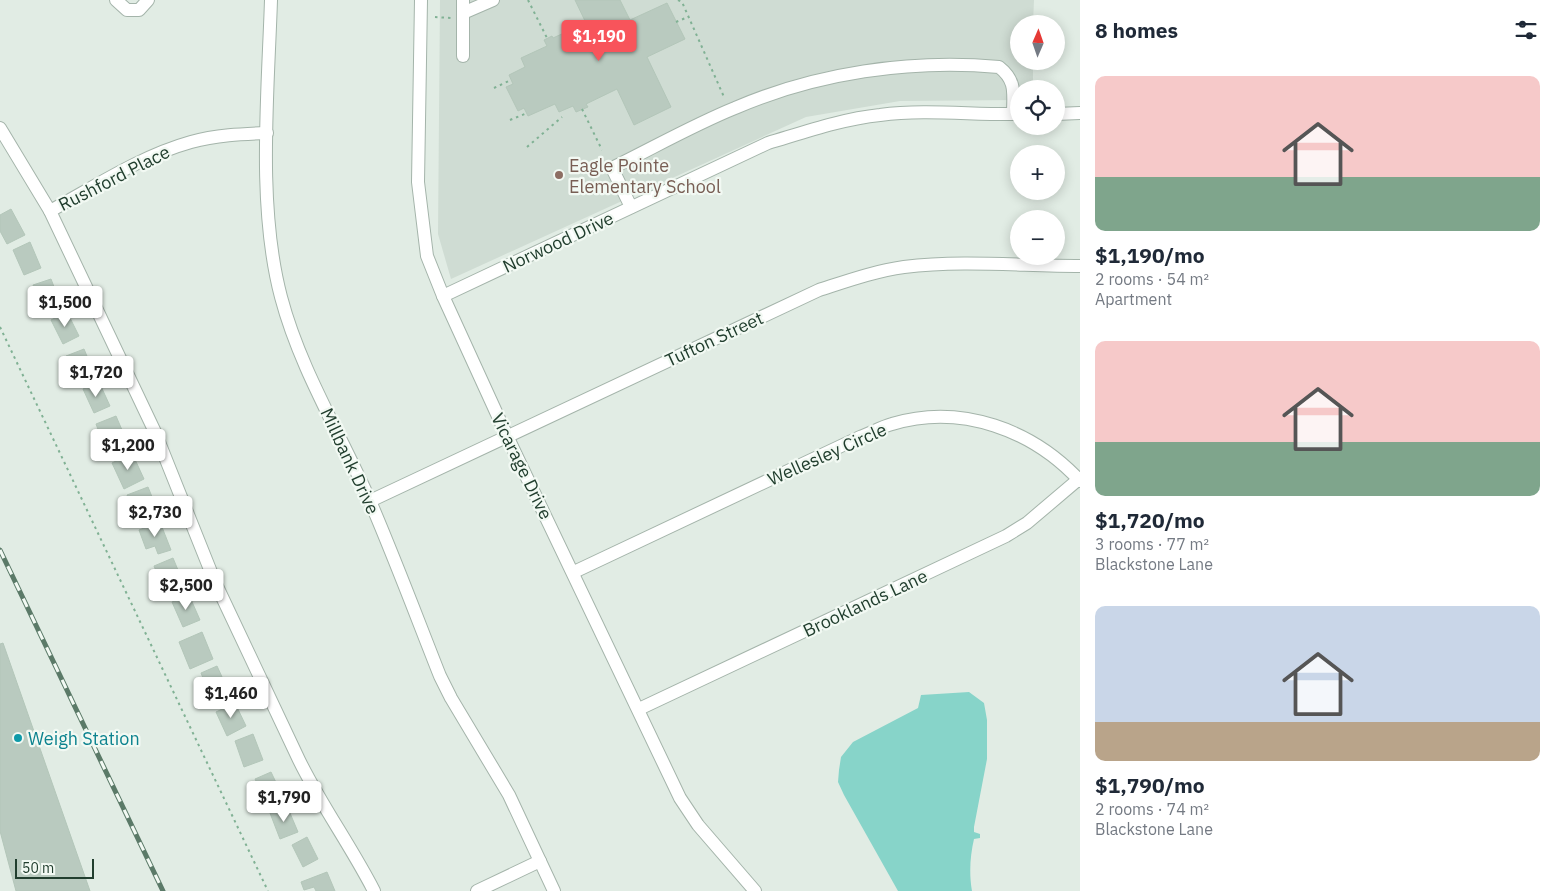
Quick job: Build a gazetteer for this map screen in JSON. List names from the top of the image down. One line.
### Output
{"streets":{"street":["Rushford Place","Norwood Drive","Tufton Street","Wellesley Circle","Millbank Drive","Vicarage Drive","Brooklands Lane"]},"crossings":[["Rushford Place","Millbank Drive"],["Norwood Drive","Vicarage Drive"],["Tufton Street","Millbank Drive"],["Tufton Street","Vicarage Drive"],["Wellesley Circle","Vicarage Drive"],["Wellesley Circle","Brooklands Lane"],["Vicarage Drive","Brooklands Lane"]],"places":["Eagle Pointe Elementary School","Weigh Station"],"scale_bar":"50 m","north":"top","page":{"heading":"8 homes","map_buttons":["+","−"],"price":["$1,190","$1,500","$1,720","$1,200","$2,730","$2,500","$1,460","$1,790"],"list":[{"name":"$1,190/mo","note":"2 rooms · 54 m² · Apartment"},{"name":"$1,720/mo","note":"3 rooms · 77 m² · Blackstone Lane"},{"name":"$1,790/mo","note":"2 rooms · 74 m² · Blackstone Lane"}],"scale":"50 m"}}
